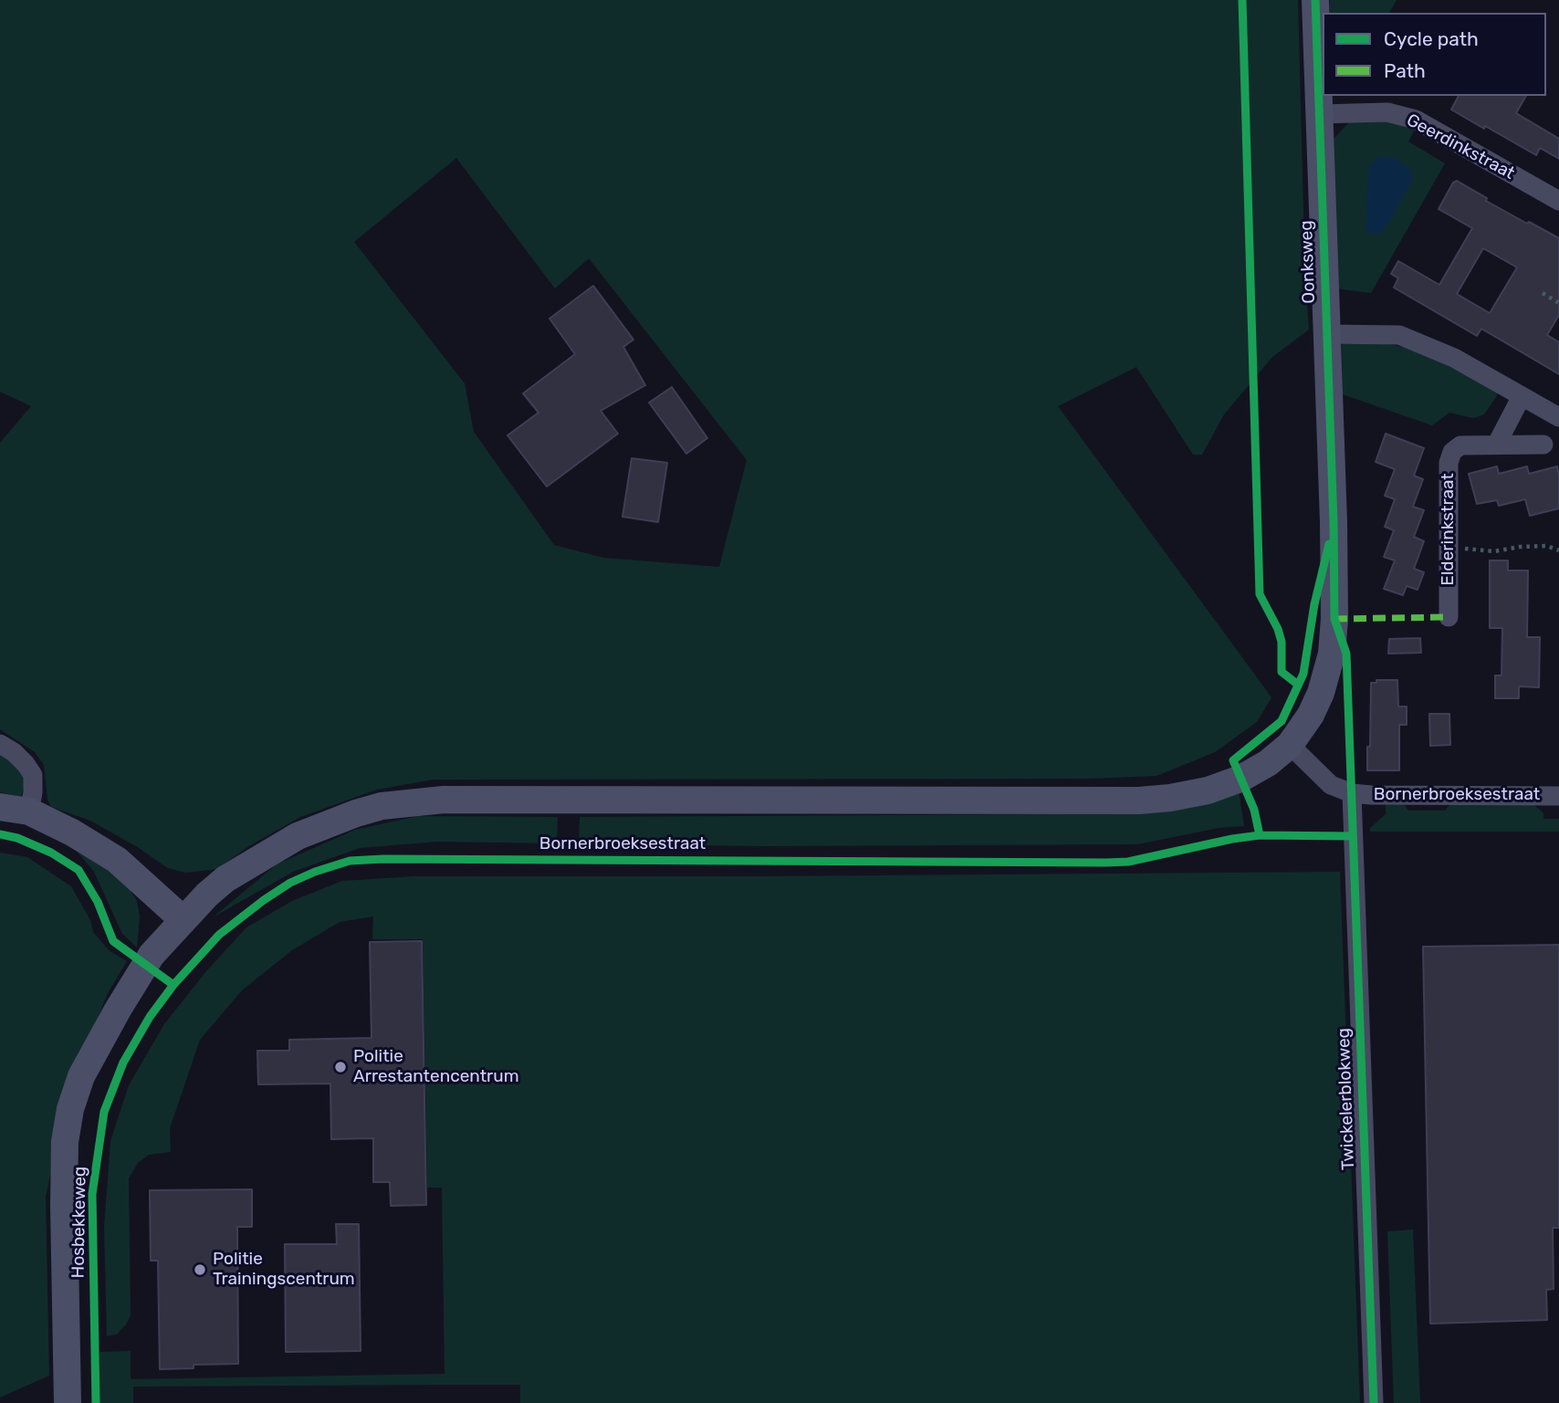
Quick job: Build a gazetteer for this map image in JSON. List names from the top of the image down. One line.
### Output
{"streets":{"main road":["Oonksweg","Hosbekkeweg"],"street":["Geerdinkstraat","Elderinkstraat","Bornerbroeksestraat","Twickelerblokweg"]},"crossings":[["Geerdinkstraat","Oonksweg"],["Oonksweg","Bornerbroeksestraat"],["Bornerbroeksestraat","Twickelerblokweg"]],"places":["Politie Arrestantencentrum","Politie Trainingscentrum"],"legend":["Cycle path","Path"]}
